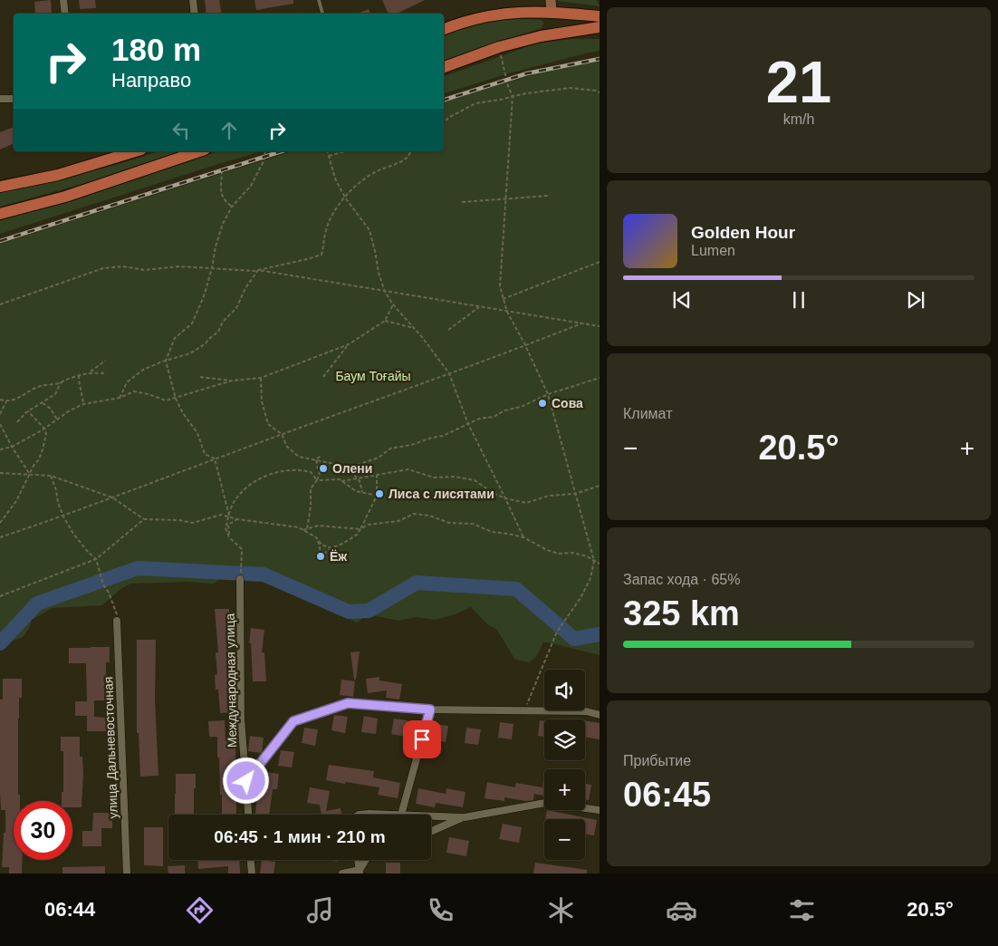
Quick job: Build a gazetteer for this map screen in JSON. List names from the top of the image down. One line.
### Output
{"streets":{"street":["Международная улица","улица Дальневосточная"]},"parks":["Баум Тоғайы"],"places":["Сова","Олени","Лиса с лисятами","Ёж"],"page":{"tile":[["21","km/h"],"Климат",["Запас хода · 65%","325 km"],["Прибытие","06:45"]],"turn":["180 m","Направо"],"song":["Golden Hour","Lumen"],"heat":["−","20.5°","+"],"map_buttons":["+","−"],"limit":"30","trip":"06:45 · 1 мин · 210 m","tabs":["06:44","20.5°"]}}
